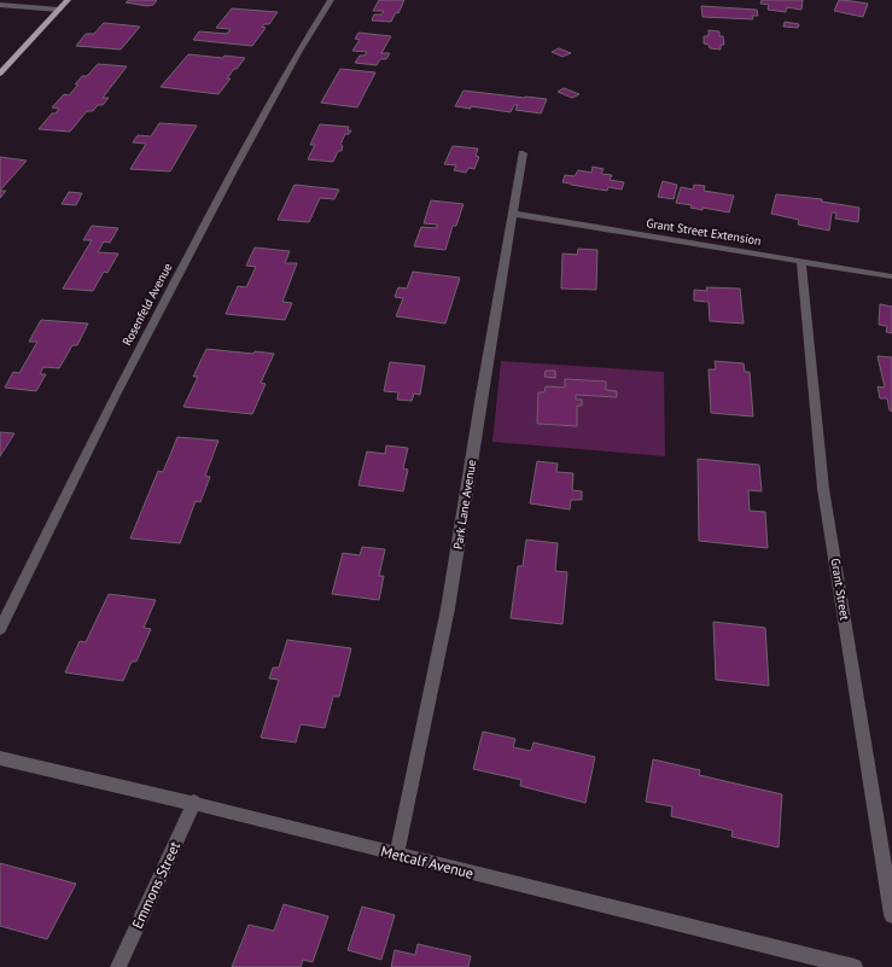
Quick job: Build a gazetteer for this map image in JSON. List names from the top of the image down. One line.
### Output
{"streets":{"street":["Grant Street Extension","Rosenfeld Avenue","Park Lane Avenue","Grant Street","Metcalf Avenue","Emmons Street"]},"crossings":[["Grant Street Extension","Park Lane Avenue"],["Grant Street Extension","Grant Street"],["Park Lane Avenue","Metcalf Avenue"],["Metcalf Avenue","Emmons Street"]]}
